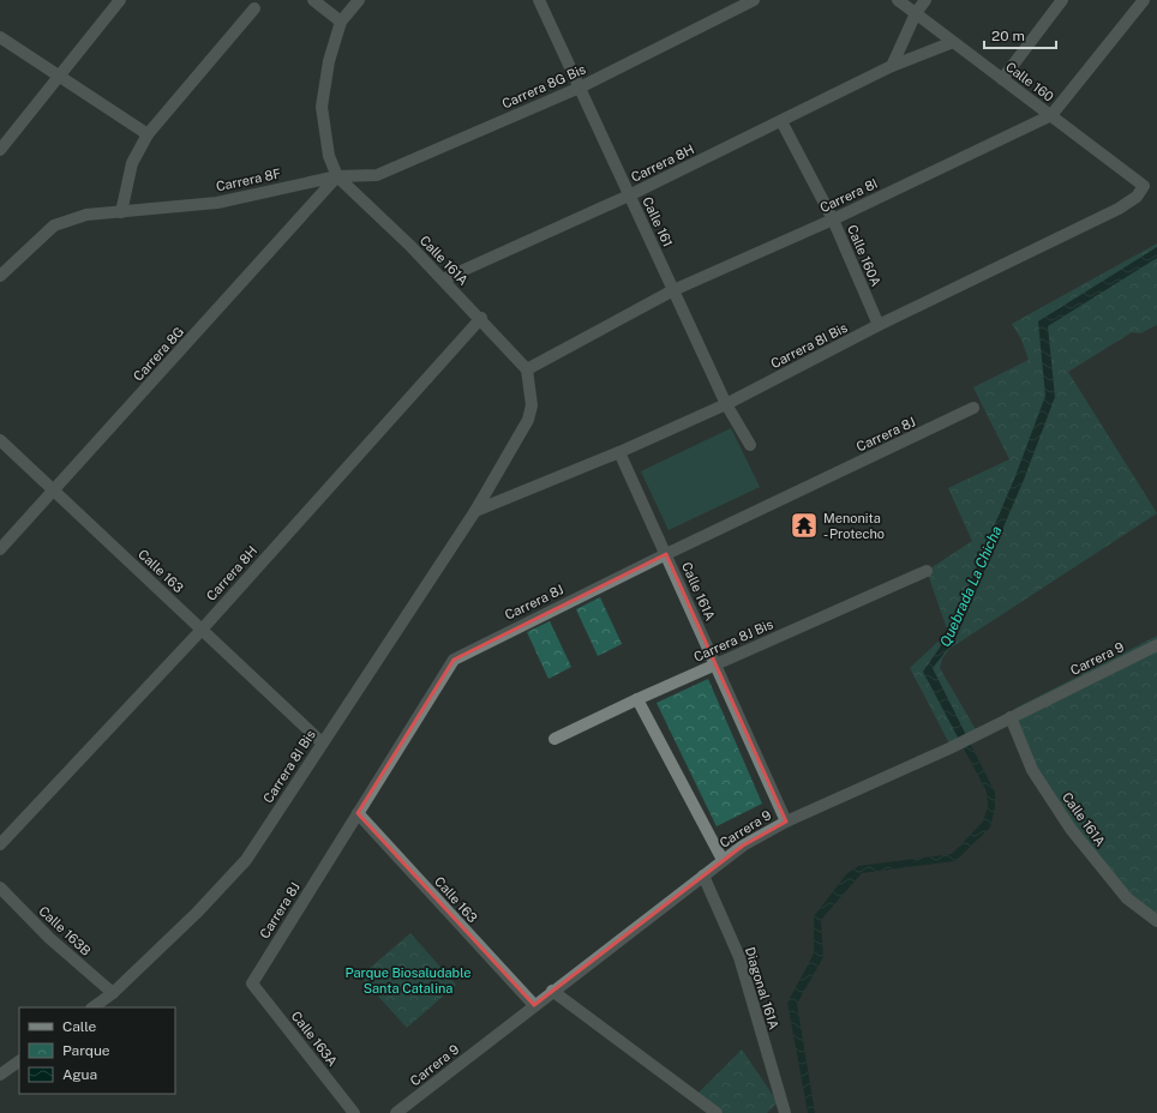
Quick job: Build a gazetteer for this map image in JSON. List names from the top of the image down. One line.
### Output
{"streets":{"street":["Calle 160","Carrera 8G Bis","Carrera 8H","Carrera 8F","Carrera 8I","Calle 161","Calle 160A","Calle 161A","Carrera 8I Bis","Carrera 8G","Carrera 8J","Calle 163","Carrera 8J Bis","Carrera 9","Calle 163B","Diagonal 161A","Calle 163A"]},"crossings":[["Calle 160","Carrera 8H"],["Calle 160","Carrera 8I"],["Calle 160","Carrera 8I Bis"],["Carrera 8G Bis","Carrera 8F"],["Carrera 8G Bis","Calle 161"],["Carrera 8G Bis","Calle 161A"],["Carrera 8G Bis","Carrera 8G"],["Carrera 8H","Calle 161"],["Carrera 8H","Calle 160A"],["Carrera 8H","Calle 161A"],["Carrera 8H","Calle 163"],["Carrera 8F","Calle 161A"],["Carrera 8F","Carrera 8G"],["Carrera 8I","Calle 161"],["Carrera 8I","Calle 160A"],["Carrera 8I","Calle 161A"],["Carrera 8I","Carrera 8I Bis"],["Calle 161","Carrera 8I Bis"],["Calle 160A","Carrera 8I Bis"],["Calle 161A","Carrera 8I Bis"],["Calle 161A","Carrera 8G"],["Calle 161A","Carrera 8J"],["Calle 161A","Carrera 8J Bis"],["Calle 161A","Carrera 9"],["Carrera 8I Bis","Calle 163"],["Carrera 8I Bis","Calle 163B"],["Carrera 8G","Calle 163"],["Carrera 8J","Calle 163"],["Carrera 8J","Calle 163A"],["Calle 163","Carrera 9"],["Carrera 9","Diagonal 161A"]],"water":["Quebrada La Chicha"],"parks":["Parque Biosaludable Santa Catalina"],"places":{"temple":["Menonita - Protecho"]},"legend":["Calle","Parque","Agua"],"scale_bar":"20 m"}
